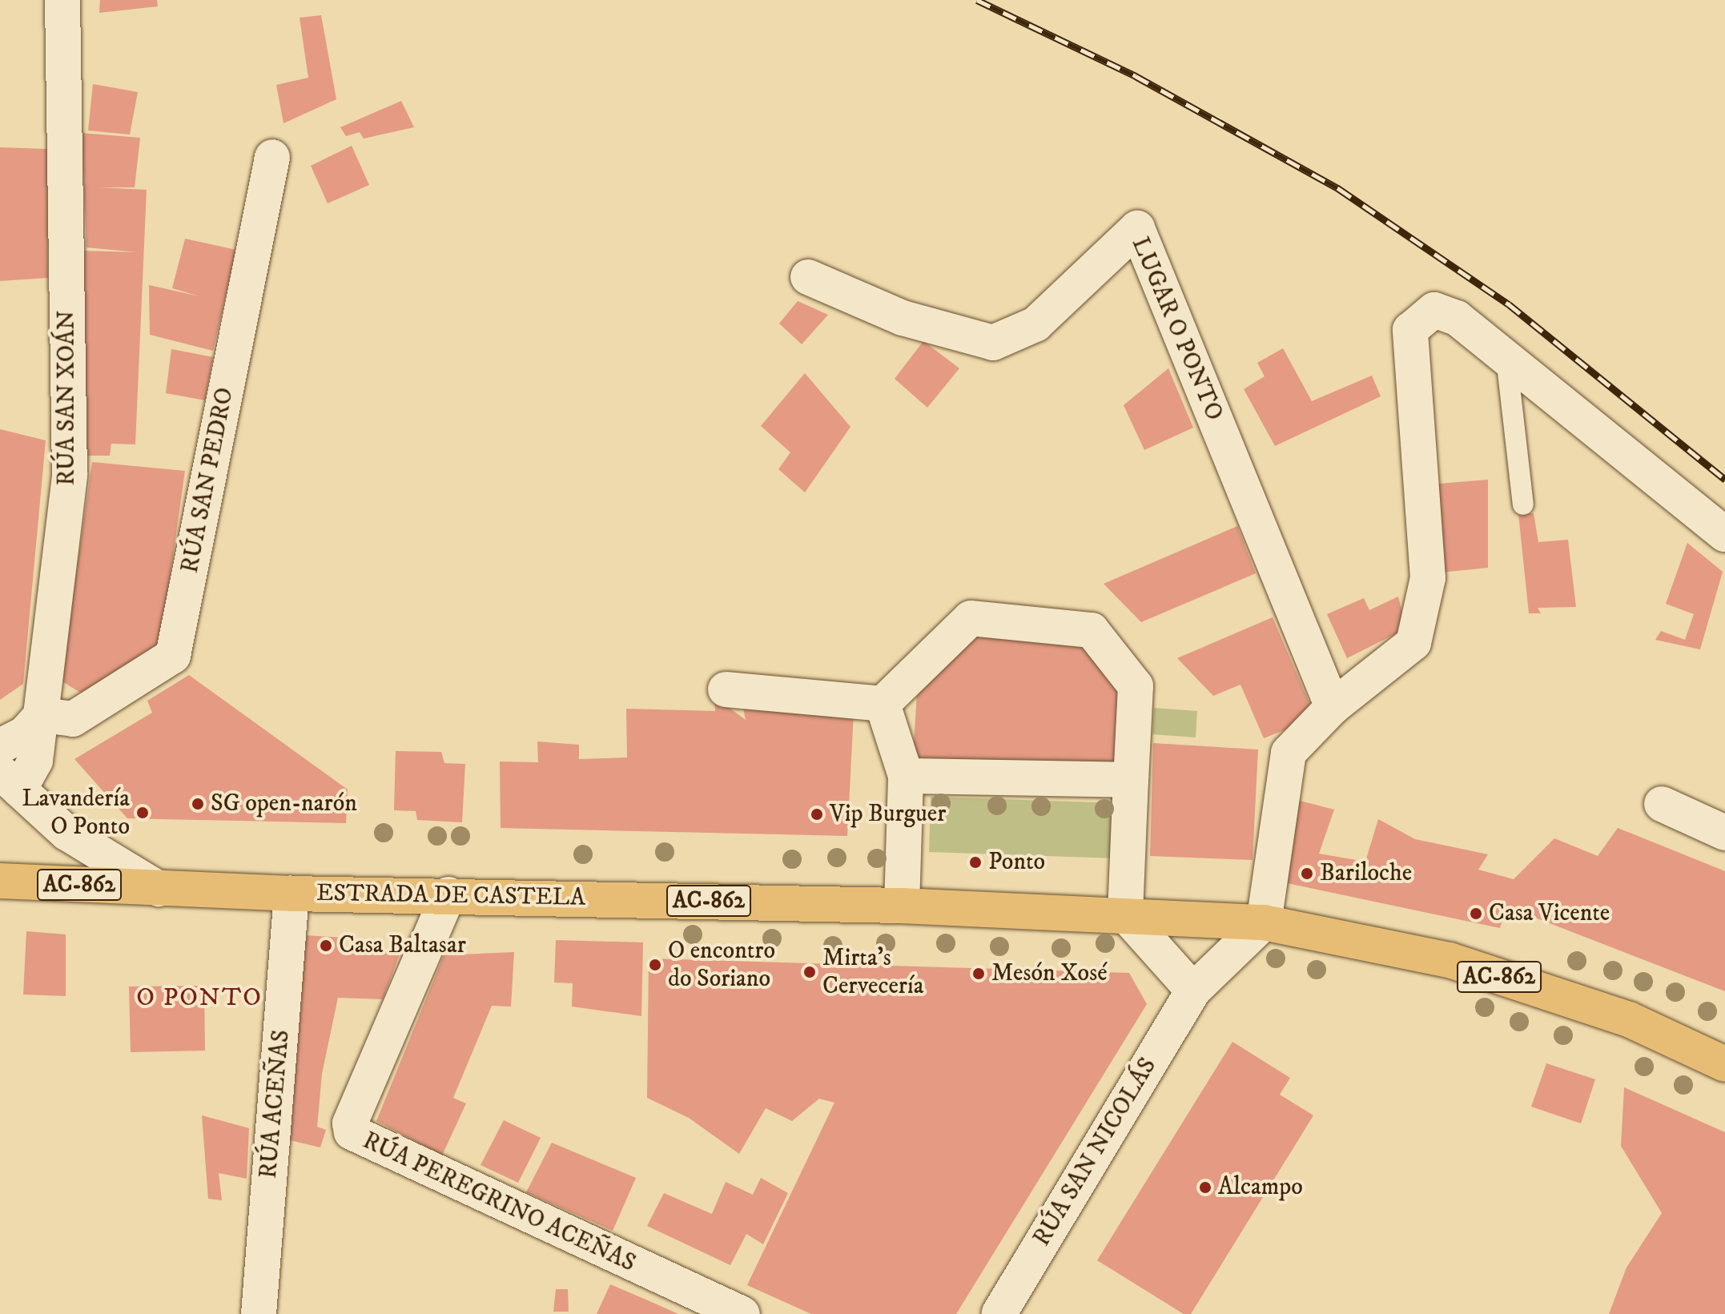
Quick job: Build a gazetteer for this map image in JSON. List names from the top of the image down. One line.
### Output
{"streets":{"main road":["AC-862","ESTRADA DE CASTELA"],"street":["LUGAR O PONTO","RÚA SAN XOÁN","RÚA SAN PEDRO","RÚA ACEÑAS","RÚA SAN NICOLÁS","RÚA PEREGRINO ACEÑAS"]},"crossings":[["RÚA SAN XOÁN","RÚA SAN PEDRO"],["ESTRADA DE CASTELA","RÚA ACEÑAS"],["ESTRADA DE CASTELA","RÚA SAN NICOLÁS"],["ESTRADA DE CASTELA","RÚA PEREGRINO ACEÑAS"]],"districts":["O PONTO"],"places":["SG open-narón","Lavandería O Ponto","Vip Burguer","Ponto","Bariloche","Casa Vicente","Casa Baltasar","O encontro do Soriano","Mirta's Cervecería","Mesón Xosé","Alcampo"]}
